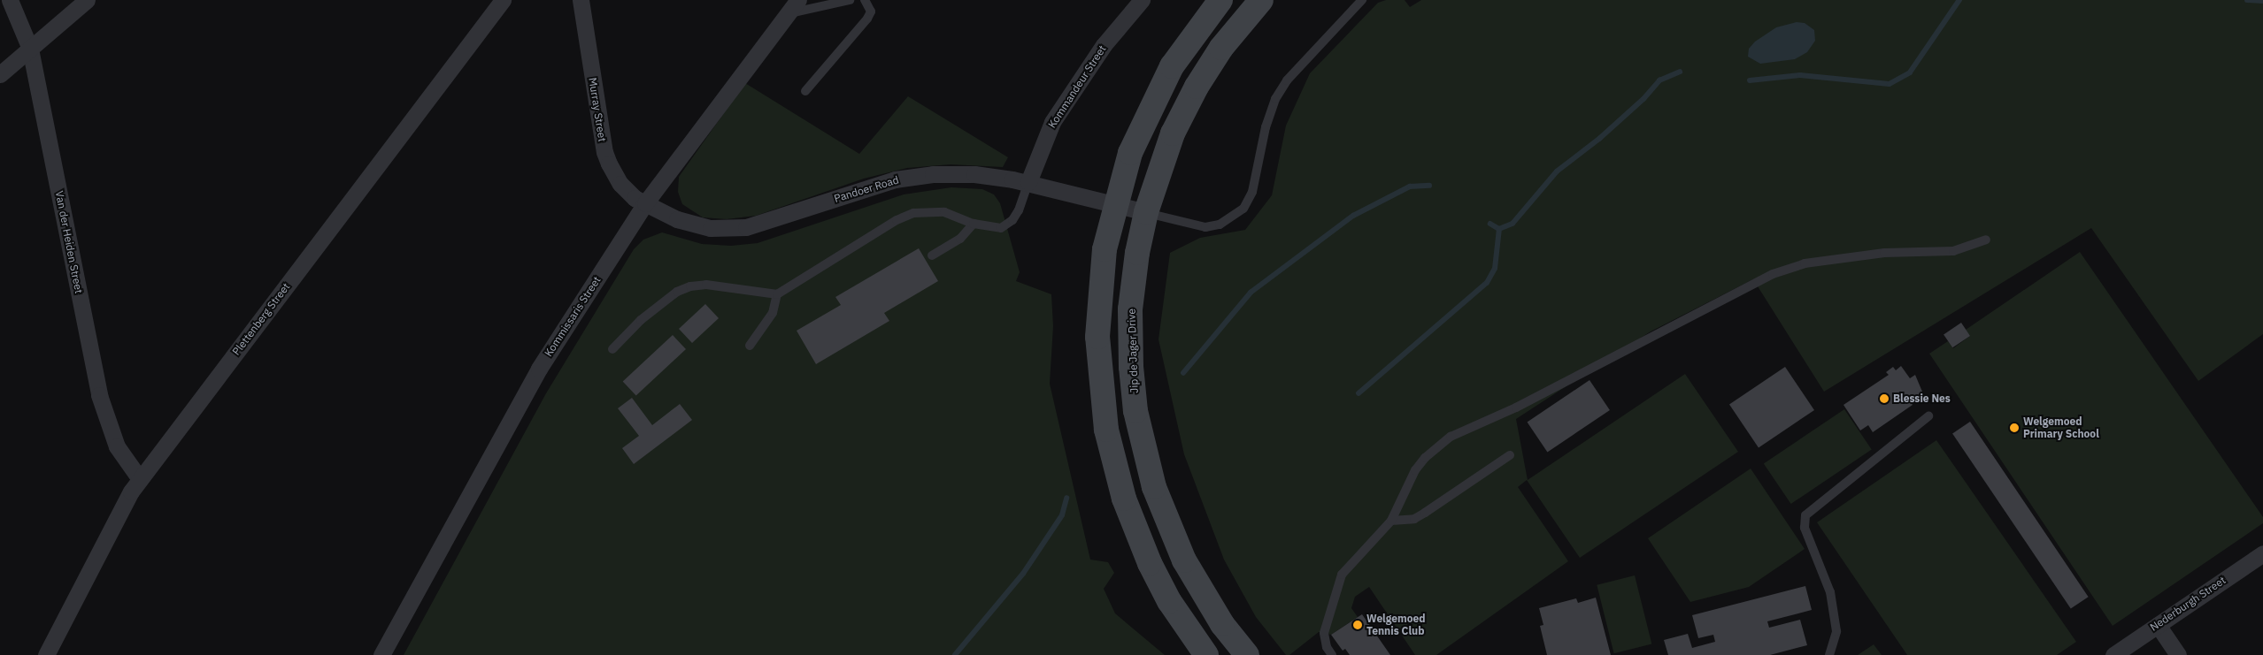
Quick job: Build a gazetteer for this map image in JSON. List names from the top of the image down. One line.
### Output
{"streets":{"main road":["Jip de Jager Drive"],"street":["Kommandeur Street","Murray Street","Pandoer Road","Van der Heiden Street","Kommissaris Street","Plettenberg Street","Nederburgh Street"]},"crossings":[["Kommandeur Street","Pandoer Road"],["Murray Street","Pandoer Road"],["Murray Street","Kommissaris Street"],["Pandoer Road","Kommissaris Street"],["Pandoer Road","Jip de Jager Drive"],["Van der Heiden Street","Plettenberg Street"]],"places":["Blessie Nes","Welgemoed Primary School","Welgemoed Tennis Club"]}
